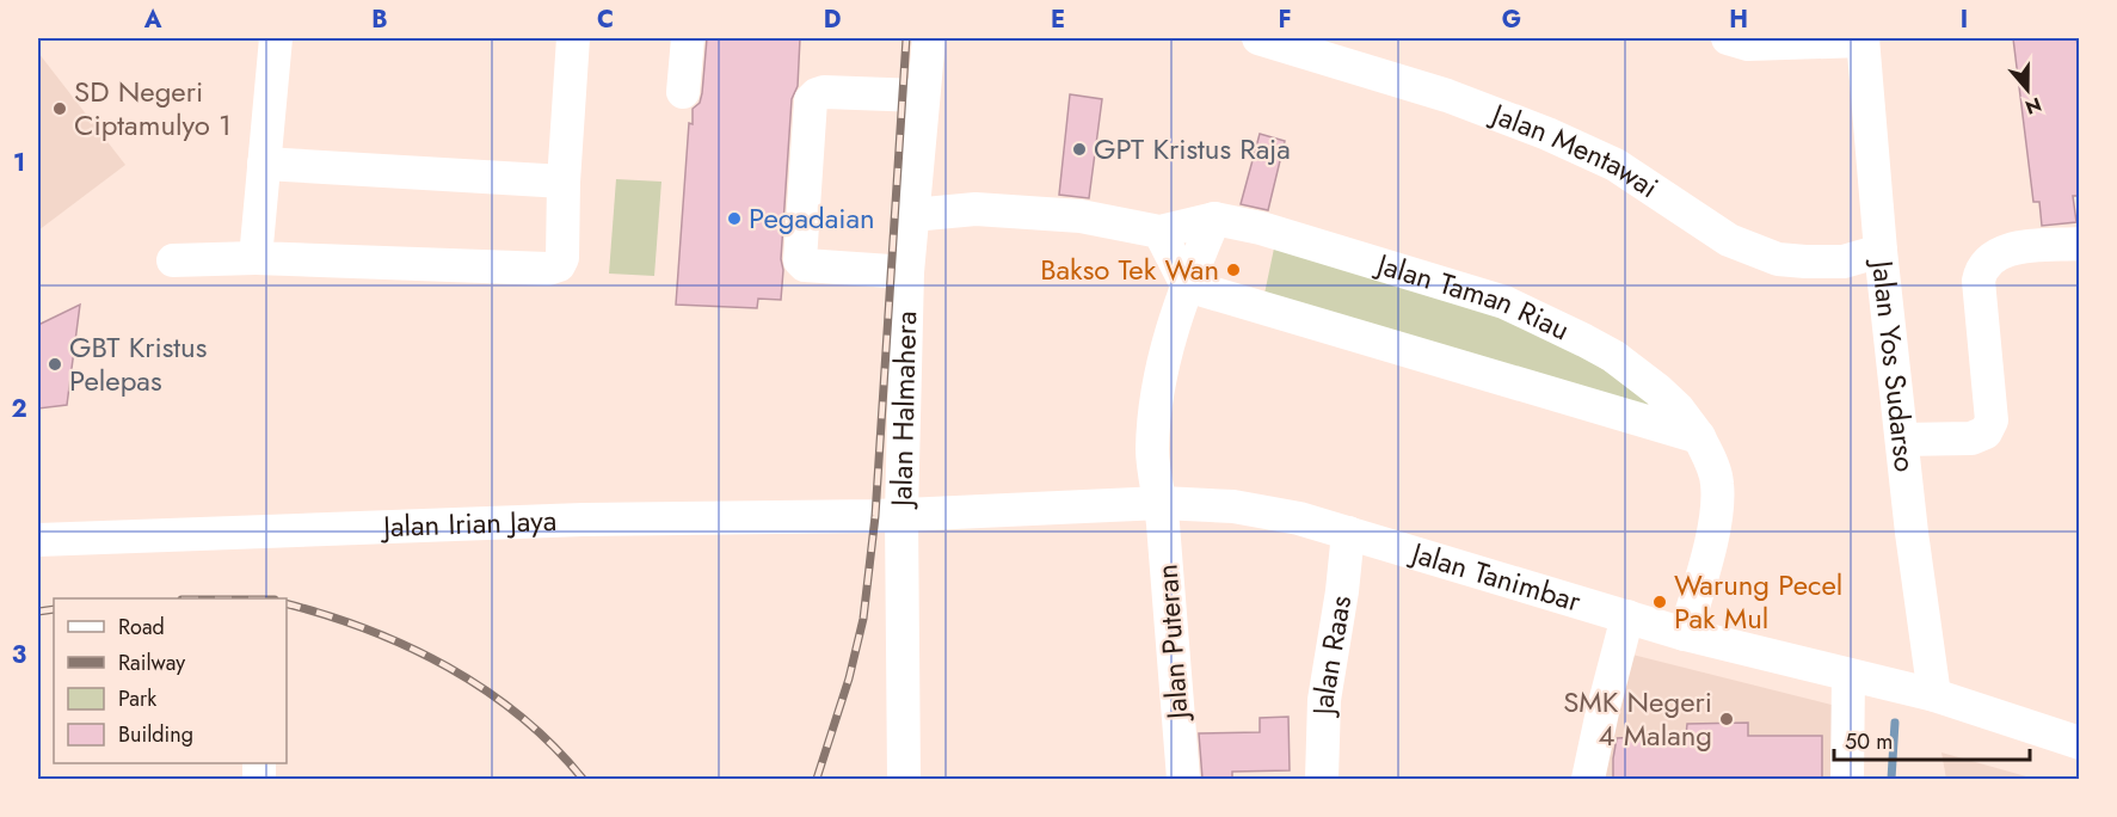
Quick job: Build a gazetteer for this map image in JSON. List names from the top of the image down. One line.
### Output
{"streets":{"street":["Jalan Mentawai","Jalan Taman Riau","Jalan Yos Sudarso","Jalan Halmahera","Jalan Irian Jaya","Jalan Tanimbar","Jalan Puteran","Jalan Raas"]},"crossings":[["Jalan Mentawai","Jalan Yos Sudarso"],["Jalan Taman Riau","Jalan Halmahera"],["Jalan Taman Riau","Jalan Tanimbar"],["Jalan Yos Sudarso","Jalan Tanimbar"],["Jalan Halmahera","Jalan Irian Jaya"],["Jalan Halmahera","Jalan Tanimbar"],["Jalan Irian Jaya","Jalan Tanimbar"],["Jalan Tanimbar","Jalan Puteran"],["Jalan Tanimbar","Jalan Raas"]],"places":["SD Negeri Ciptamulyo 1","GPT Kristus Raja","Pegadaian","Bakso Tek Wan","GBT Kristus Pelepas","Warung Pecel Pak Mul","SMK Negeri 4 Malang"],"legend":["Road","Railway","Park","Building"],"scale_bar":"50 m","north":"bottom","grid":{"columns":["A","B","C","D","E","F","G","H","I"],"rows":["1","2","3"]}}
